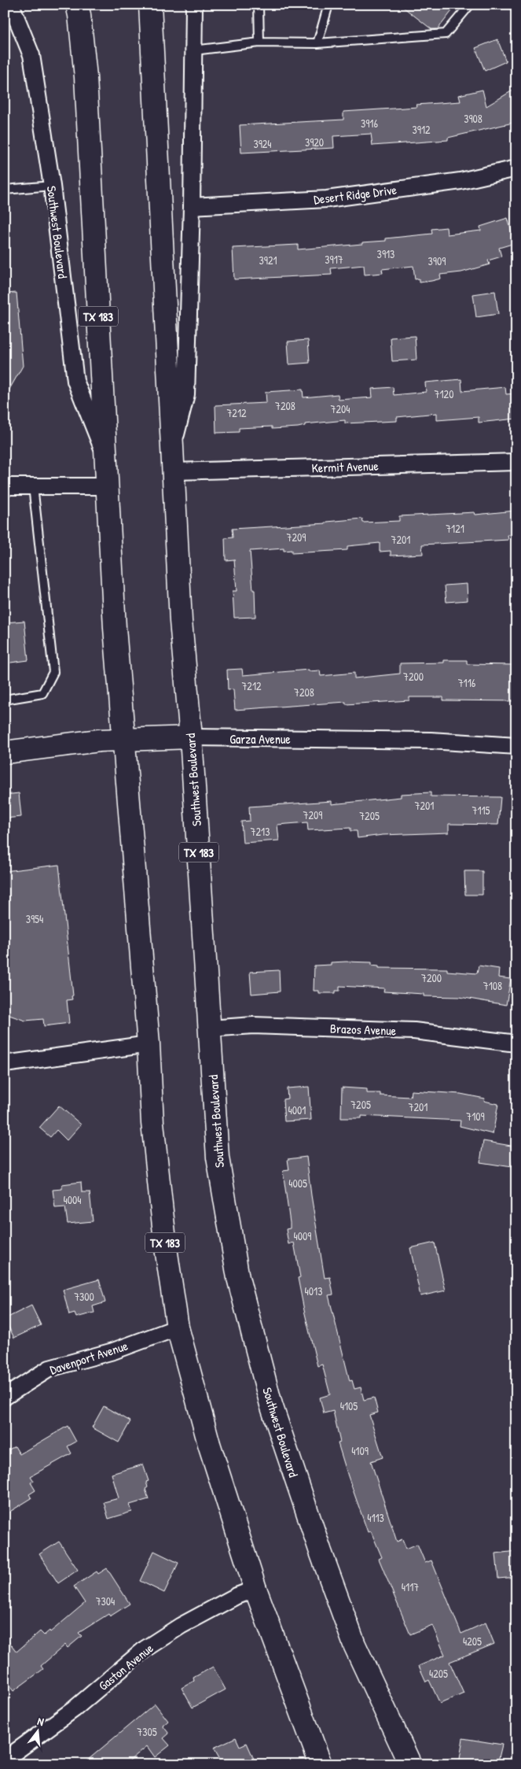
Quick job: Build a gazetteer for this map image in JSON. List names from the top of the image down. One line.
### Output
{"streets":{"main road":["Southwest Boulevard","TX 183","Garza Avenue"],"street":["Desert Ridge Drive","Kermit Avenue","Brazos Avenue","Davenport Avenue","Gaston Avenue"]},"crossings":[["Desert Ridge Drive","Southwest Boulevard"],["Southwest Boulevard","Kermit Avenue"],["Southwest Boulevard","Garza Avenue"],["Southwest Boulevard","Brazos Avenue"],["Southwest Boulevard","Davenport Avenue"],["Southwest Boulevard","Gaston Avenue"]],"house_numbers":["3908","3916","3912","3920","3924","3913","3917","3921","3909","7120","7208","7204","7212","7121","7209","7201","7200","7116","7212","7208","7201","7115","7209","7205","7213","3954","7200","7108","7205","7201","4001","7109","4005","4004","4009","4013","7300","4105","4109","4113","4117","7304","4205","4205","7305"],"north":"top"}
